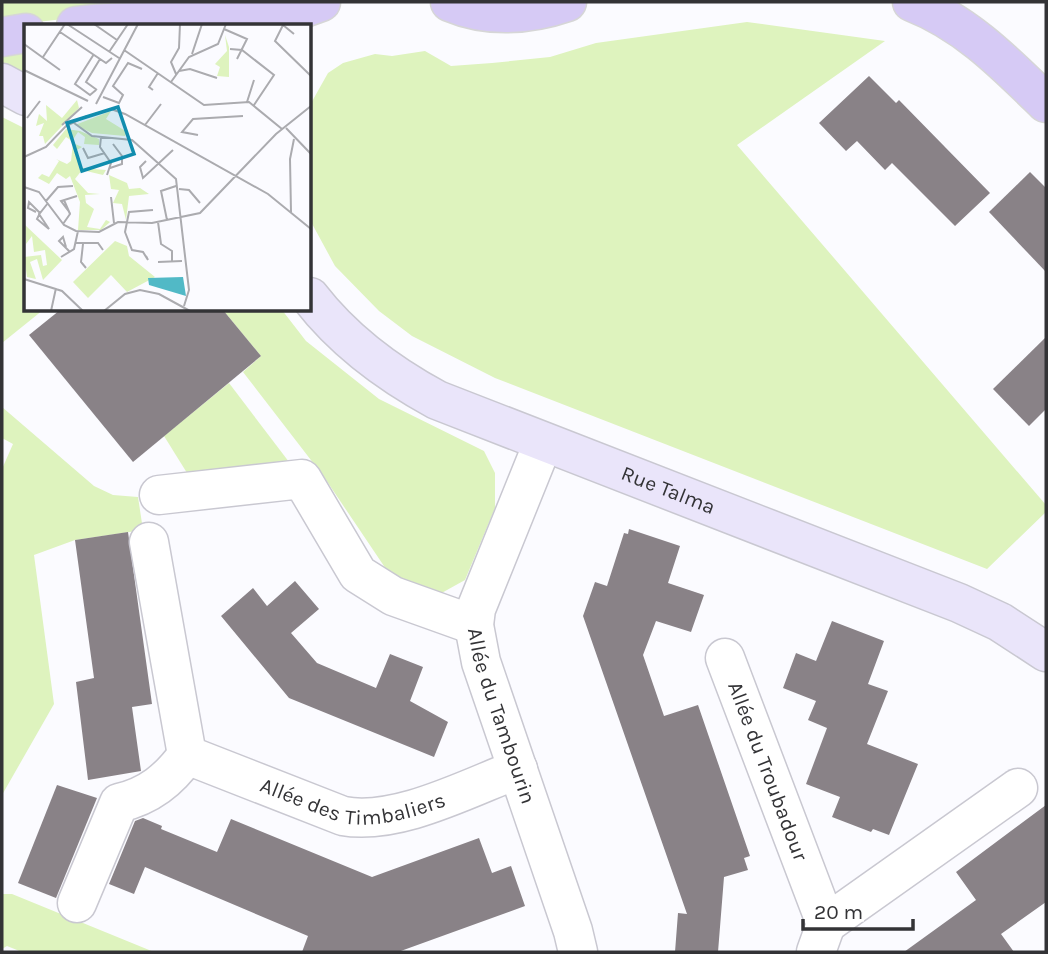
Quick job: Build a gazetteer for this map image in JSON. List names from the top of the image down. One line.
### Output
{"streets":{"street":["Rue Talma","Allée du Tambourin","Allée du Troubadour","Allée des Timbaliers"]},"crossings":[["Rue Talma","Allée du Tambourin"],["Allée du Tambourin","Allée des Timbaliers"]],"scale_bar":"20 m"}
